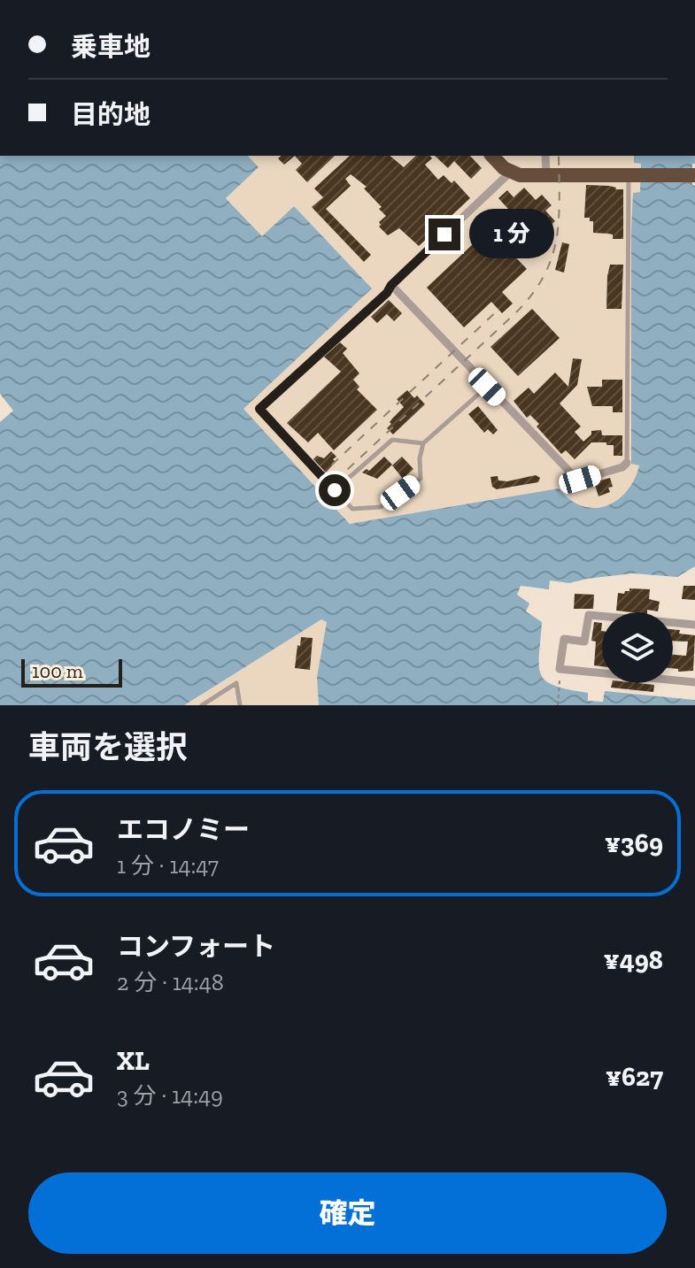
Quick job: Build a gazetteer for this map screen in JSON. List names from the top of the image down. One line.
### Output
{"scale_bar":"100 m","page":{"banner":["乗車地","目的地"],"bubble":"1 分","scale":"100 m","heading":"車両を選択","list":[{"name":"エコノミー","note":"1 分 · 14:47","value":"¥369"},{"name":"コンフォート","note":"2 分 · 14:48","value":"¥498"},{"name":"XL","note":"3 分 · 14:49","value":"¥627"}],"buttons":"確定"}}
